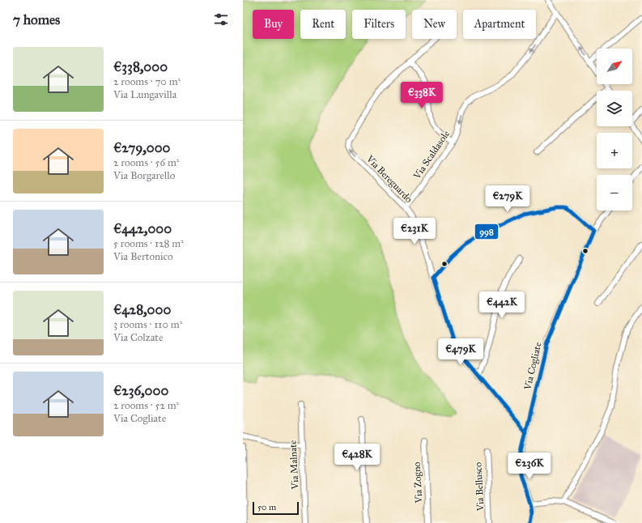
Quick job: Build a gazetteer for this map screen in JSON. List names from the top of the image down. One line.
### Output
{"streets":{"street":["Via Scaldasole","Via Bereguardo","Via Cogliate","Via Malnate","Via Zogno","Via Bellusco"]},"crossings":[["Via Scaldasole","Via Bereguardo"],["Via Bereguardo","Via Cogliate"]],"one_way":["Via Scaldasole"],"lines":["transit line 998"],"scale_bar":"50 m","north":"top right","page":{"heading":"7 homes","chip":["Buy","Rent","Filters","New","Apartment"],"list":[{"name":"€338,000","note":"2 rooms · 70 m² · Via Lungavilla"},{"name":"€279,000","note":"2 rooms · 56 m² · Via Borgarello"},{"name":"€442,000","note":"5 rooms · 128 m² · Via Bertonico"},{"name":"€428,000","note":"3 rooms · 110 m² · Via Colzate"},{"name":"€236,000","note":"2 rooms · 52 m² · Via Cogliate"}],"map_buttons":["+","−"],"price":["€338K","€279K","€231K","€442K","€479K","€428K","€236K"],"scale":"50 m"}}
